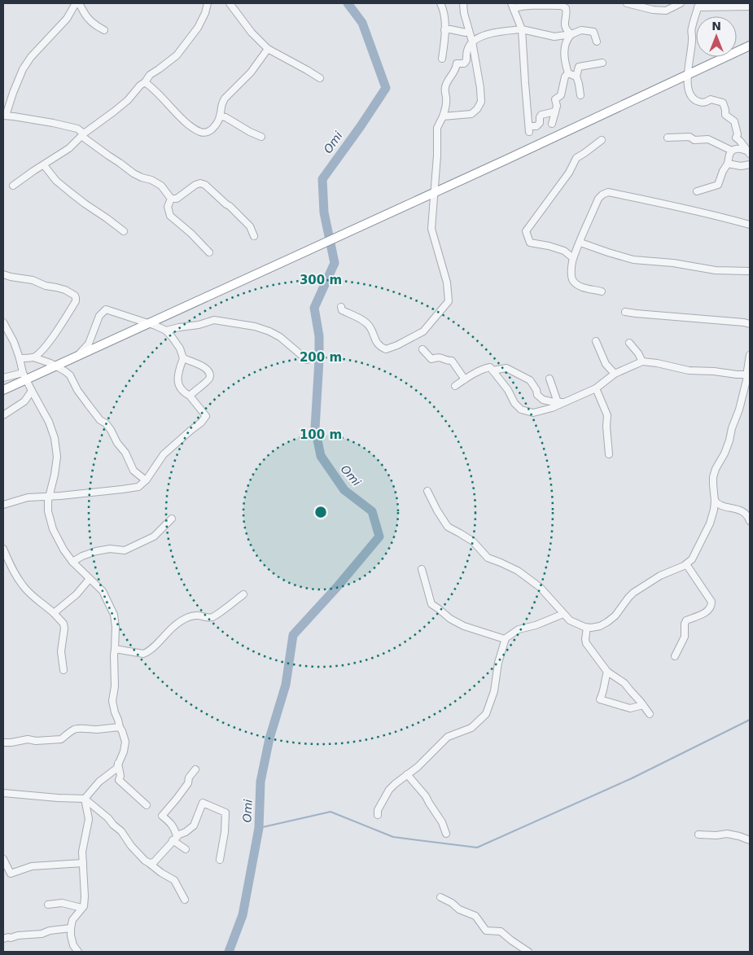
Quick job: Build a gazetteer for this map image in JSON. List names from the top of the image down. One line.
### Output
{"water":["Omi"],"north":"top","rings":["300 m","200 m","100 m"]}
